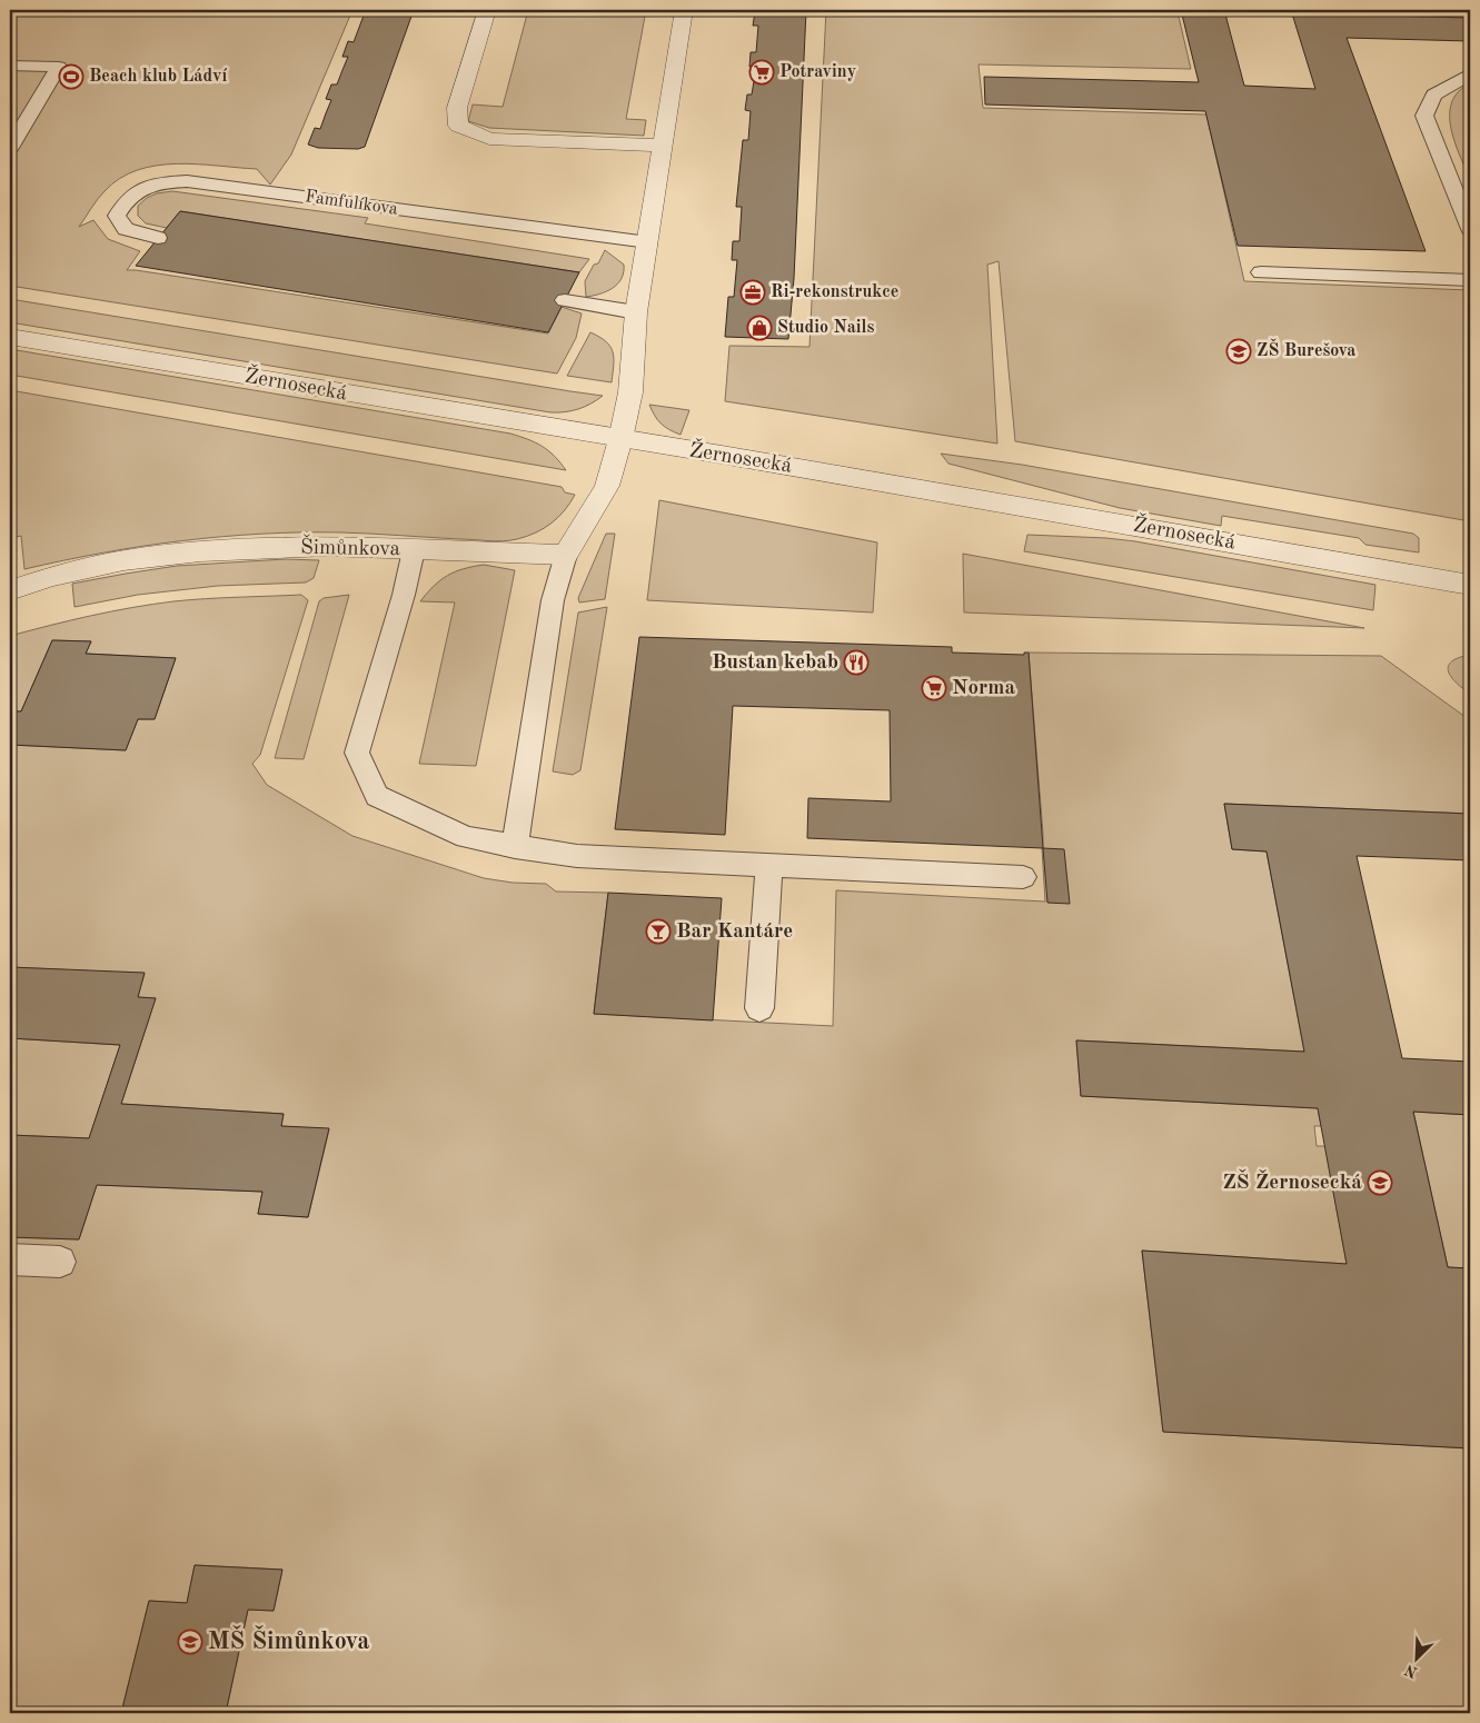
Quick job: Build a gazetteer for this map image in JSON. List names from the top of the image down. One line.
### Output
{"streets":{"street":["Žernosecká","Šimůnkova"],"lane":["Famfulíkova"]},"places":{"supermarket":["Potraviny","Norma"],"sports":["Beach klub Ládví"],"office":["Ri-rekonstrukce"],"shop":["Studio Nails"],"school or university":["ZŠ Burešova","ZŠ Žernosecká","MŠ Šimůnkova"],"restaurant":["Bustan kebab"],"bar":["Bar Kantáre"]},"north":"bottom left"}
